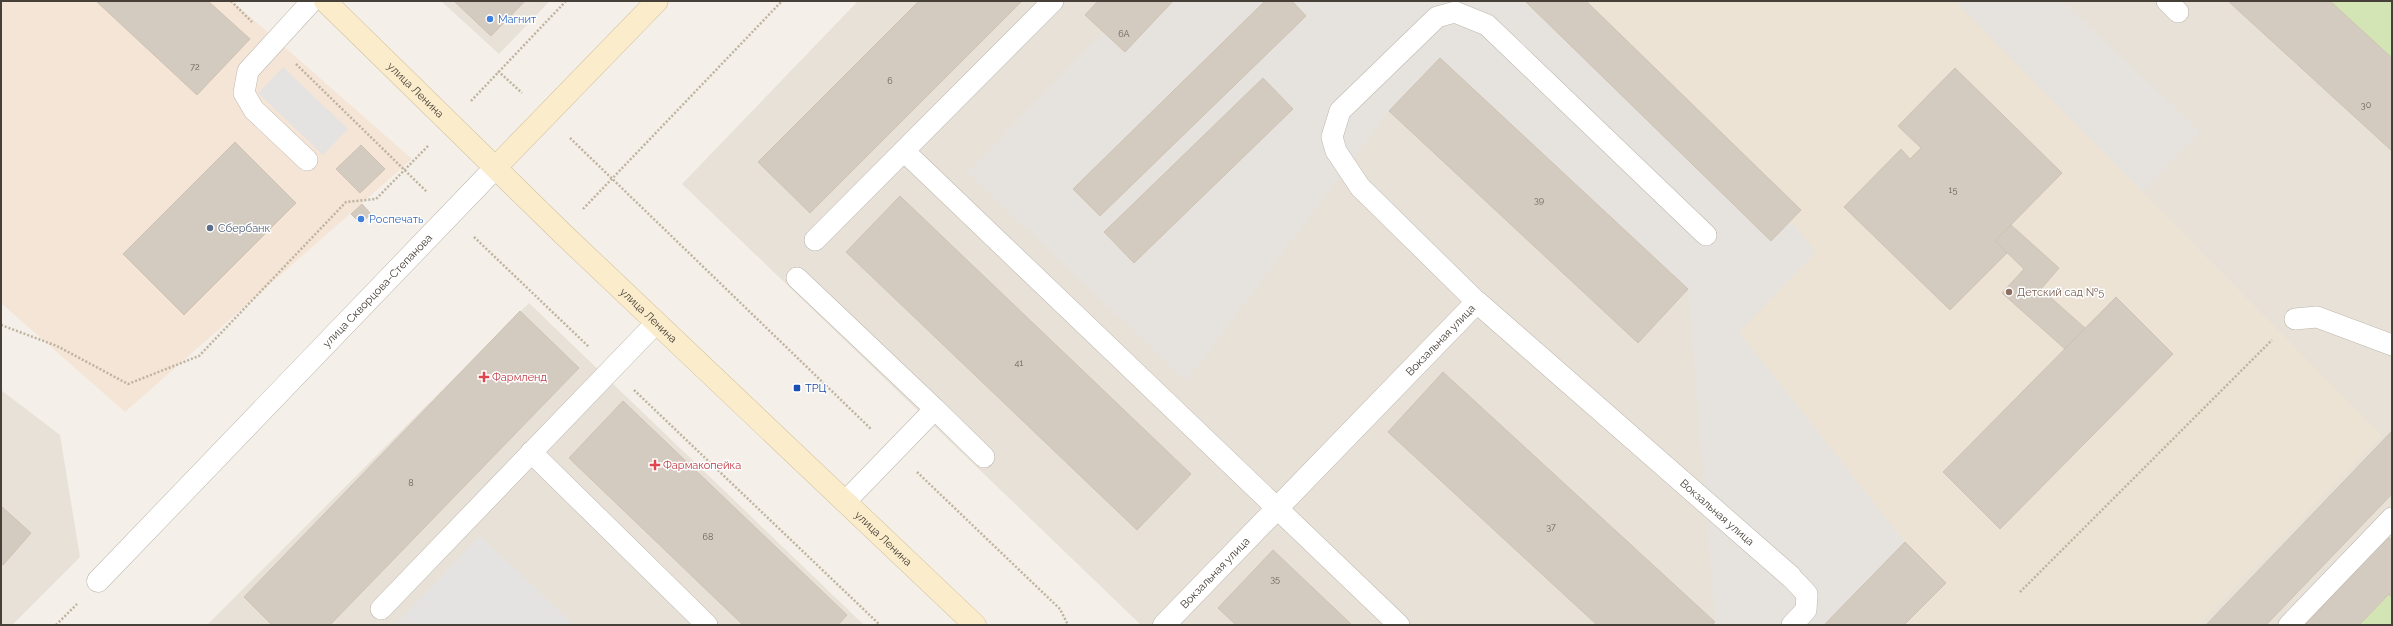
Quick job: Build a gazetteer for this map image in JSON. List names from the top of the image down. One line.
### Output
{"streets":{"main road":["улица Ленина","улица Скворцова-Степанова"],"street":["Вокзальная улица"]},"crossings":[["улица Ленина","улица Скворцова-Степанова"]],"places":{"other":["Магнит","Роспечать","Сбербанк","Детский сад №5"],"health":["Фармленд","Фармакопейка"],"transit":["ТРЦ"]},"house_numbers":["6А","72","6","30","15","39","41","8","37","68","35"]}
